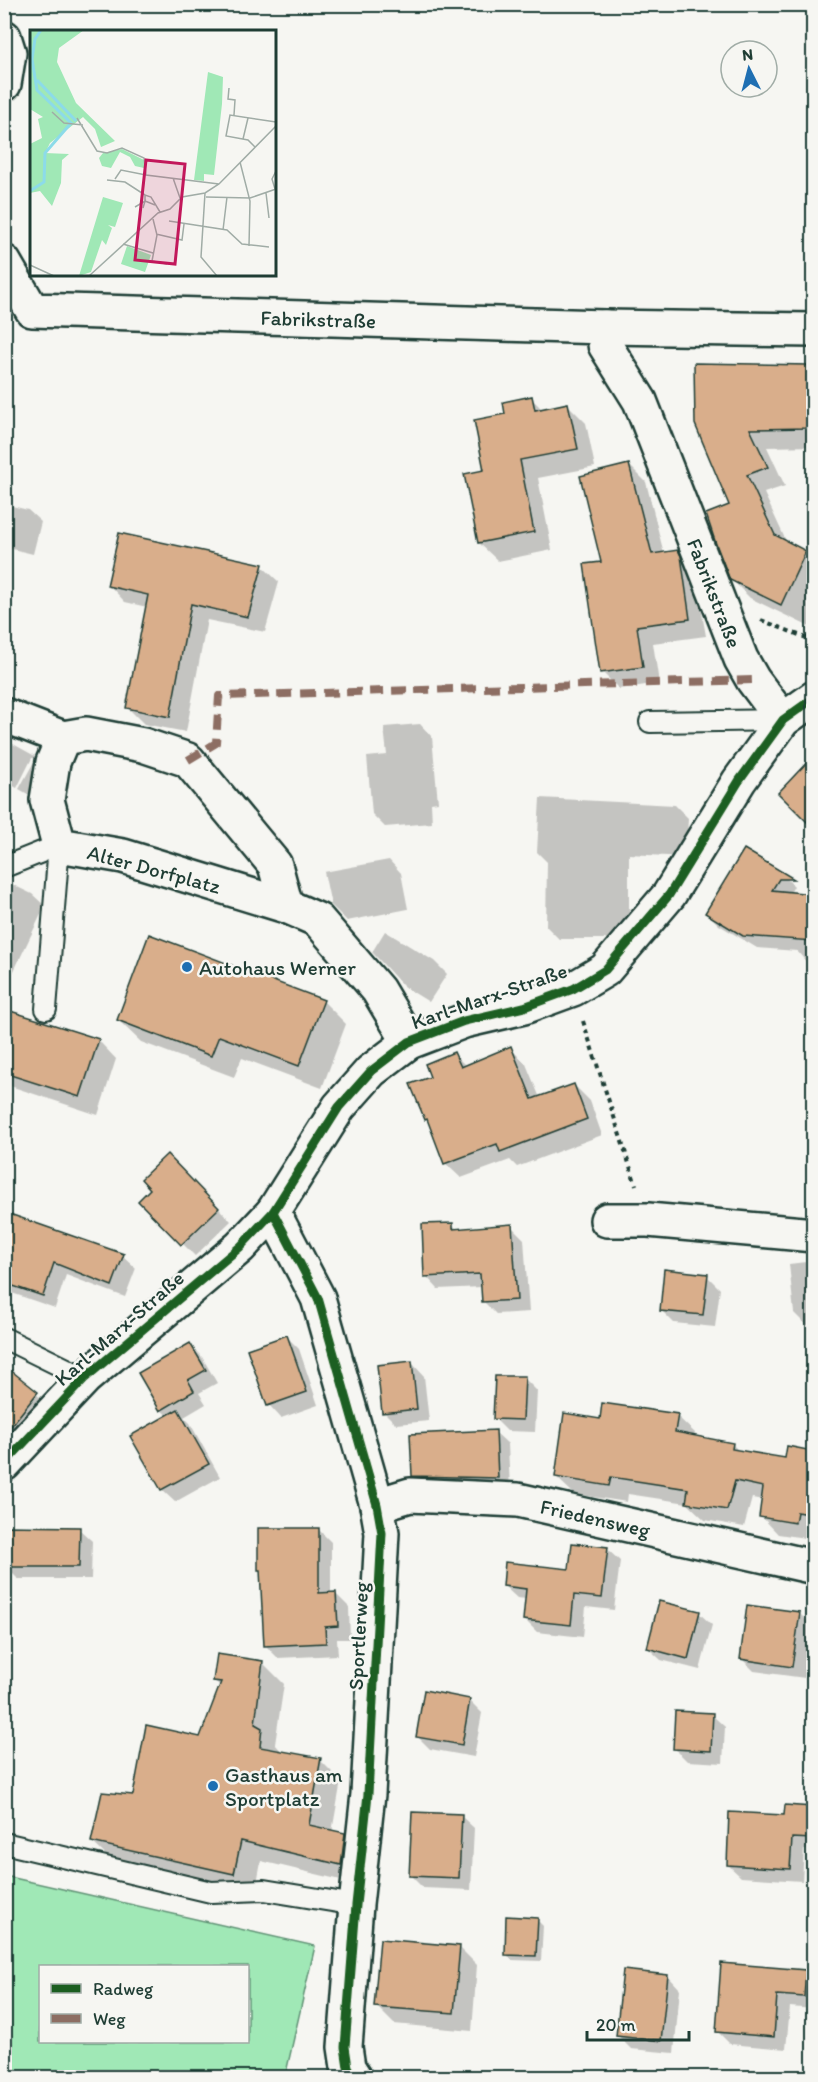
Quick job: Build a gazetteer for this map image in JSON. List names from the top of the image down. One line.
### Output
{"streets":{"street":["Fabrikstraße","Alter Dorfplatz","Karl-Marx-Straße","Friedensweg","Sportlerweg"]},"crossings":[["Fabrikstraße","Karl-Marx-Straße"],["Alter Dorfplatz","Karl-Marx-Straße"],["Karl-Marx-Straße","Sportlerweg"],["Friedensweg","Sportlerweg"]],"places":["Autohaus Werner","Gasthaus am Sportplatz"],"legend":["Radweg","Weg"],"scale_bar":"20 m","north":"top"}
